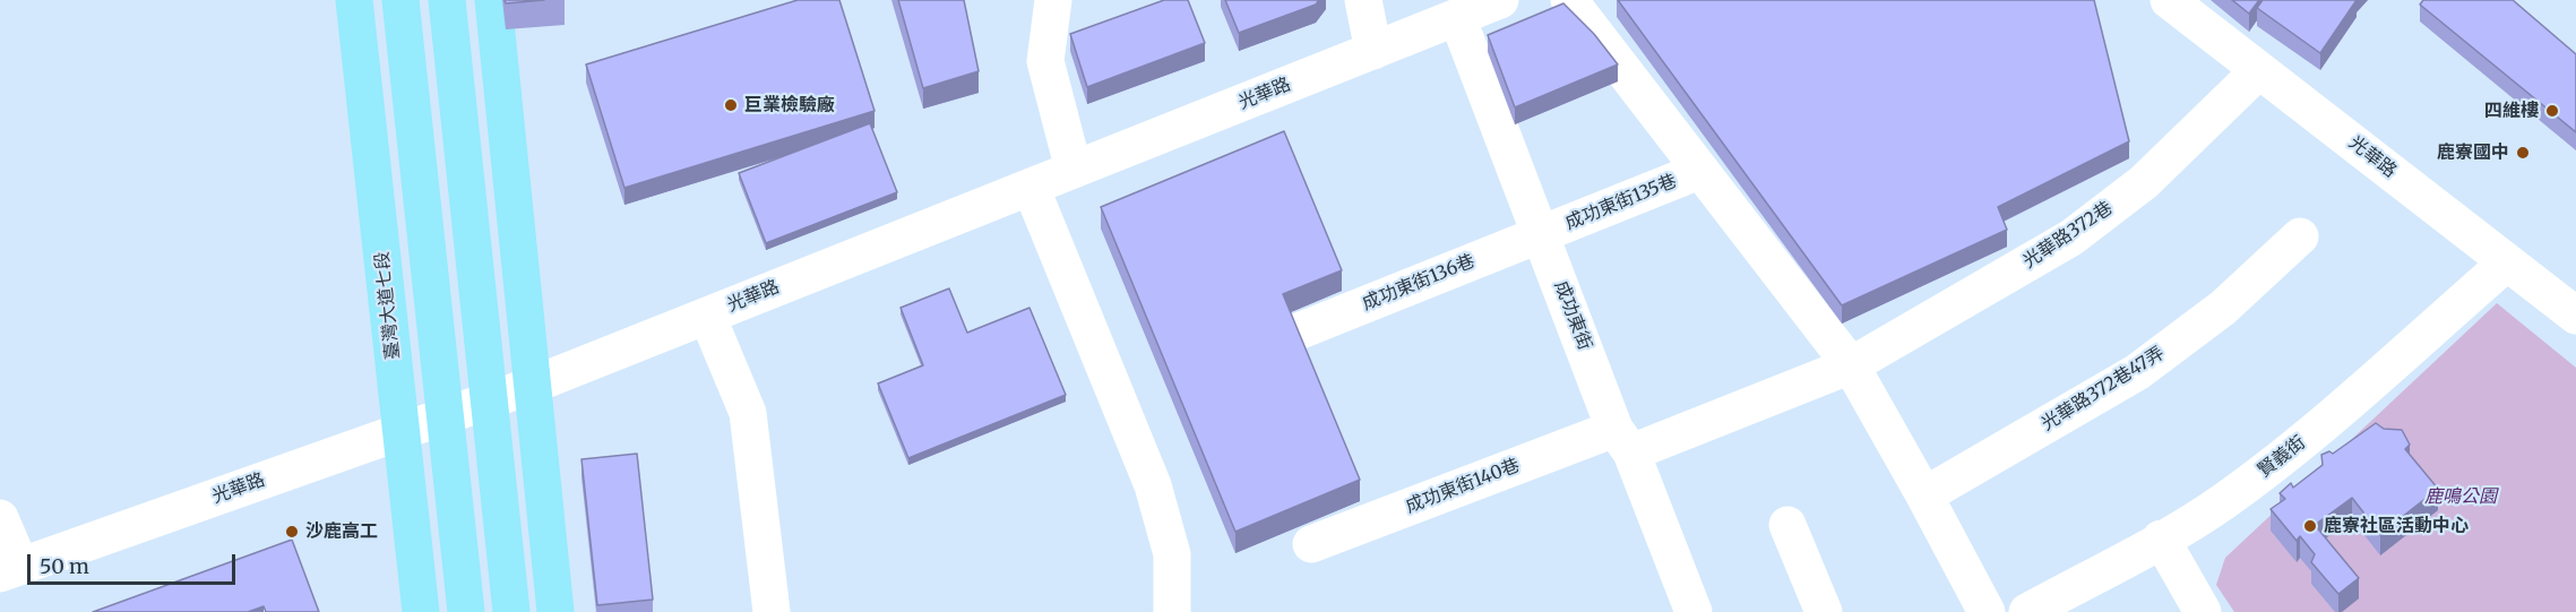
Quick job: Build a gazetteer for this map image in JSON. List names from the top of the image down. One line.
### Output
{"streets":{"main road":["臺灣大道七段"],"street":["光華路","成功東街135巷","光華路372巷","成功東街136巷","成功東街","光華路372巷47弄","賢義街","成功東街140巷"]},"crossings":[["光華路","光華路372巷"],["光華路","臺灣大道七段"],["光華路","成功東街"],["光華路","賢義街"],["成功東街135巷","成功東街136巷"],["成功東街135巷","成功東街"],["光華路372巷","成功東街"],["光華路372巷","成功東街140巷"],["成功東街136巷","成功東街"],["成功東街","成功東街140巷"]],"parks":["鹿鳴公園"],"places":["巨業檢驗廠","四維樓","鹿寮國中","鹿寮社區活動中心","沙鹿高工"],"scale_bar":"50 m"}
